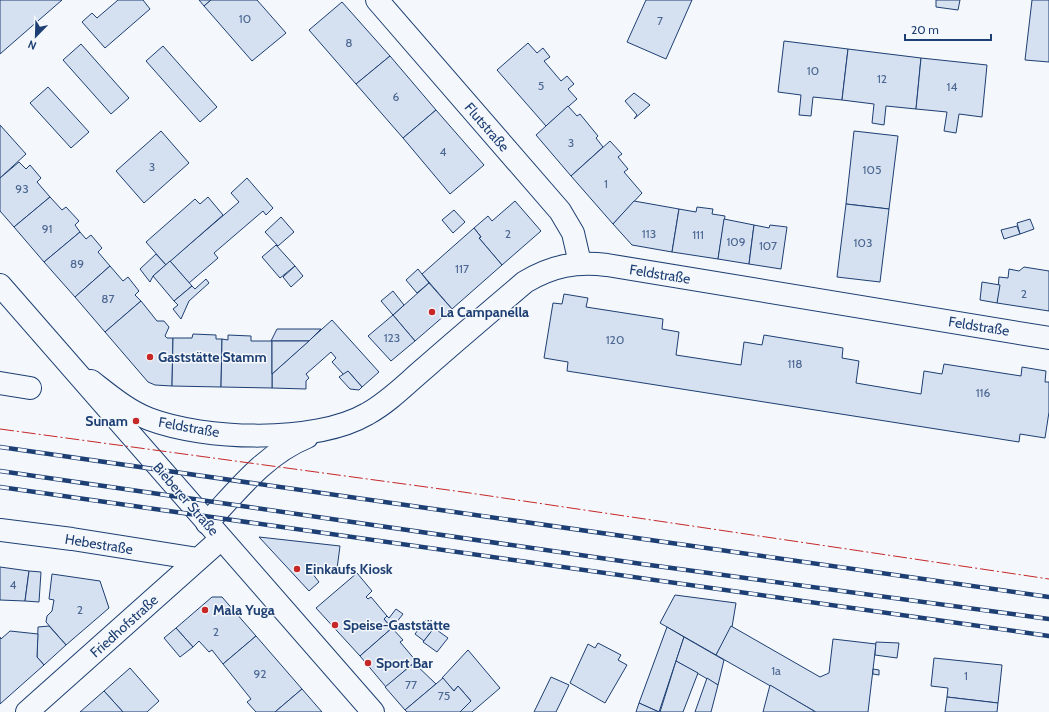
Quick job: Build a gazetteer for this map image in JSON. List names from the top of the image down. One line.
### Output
{"streets":{"street":["Flutstraße","Feldstraße","Bieberer Straße","Hebestraße","Friedhofstraße"]},"crossings":[["Flutstraße","Feldstraße"],["Feldstraße","Bieberer Straße"],["Bieberer Straße","Friedhofstraße"],["Hebestraße","Friedhofstraße"]],"places":["La Campanella","Gaststätte Stamm","Sunam","Einkaufs Kiosk","Mala Yuga","Speise-Gaststätte","Sport Bar"],"house_numbers":["10","7","8","10","12","5","14","6","3","4","3","105","1","93","91","2","113","111","109","103","107","89","117","2","87","123","120","118","116","4","2","2","1a","92","1","77","75"],"scale_bar":"20 m","north":"bottom left"}
